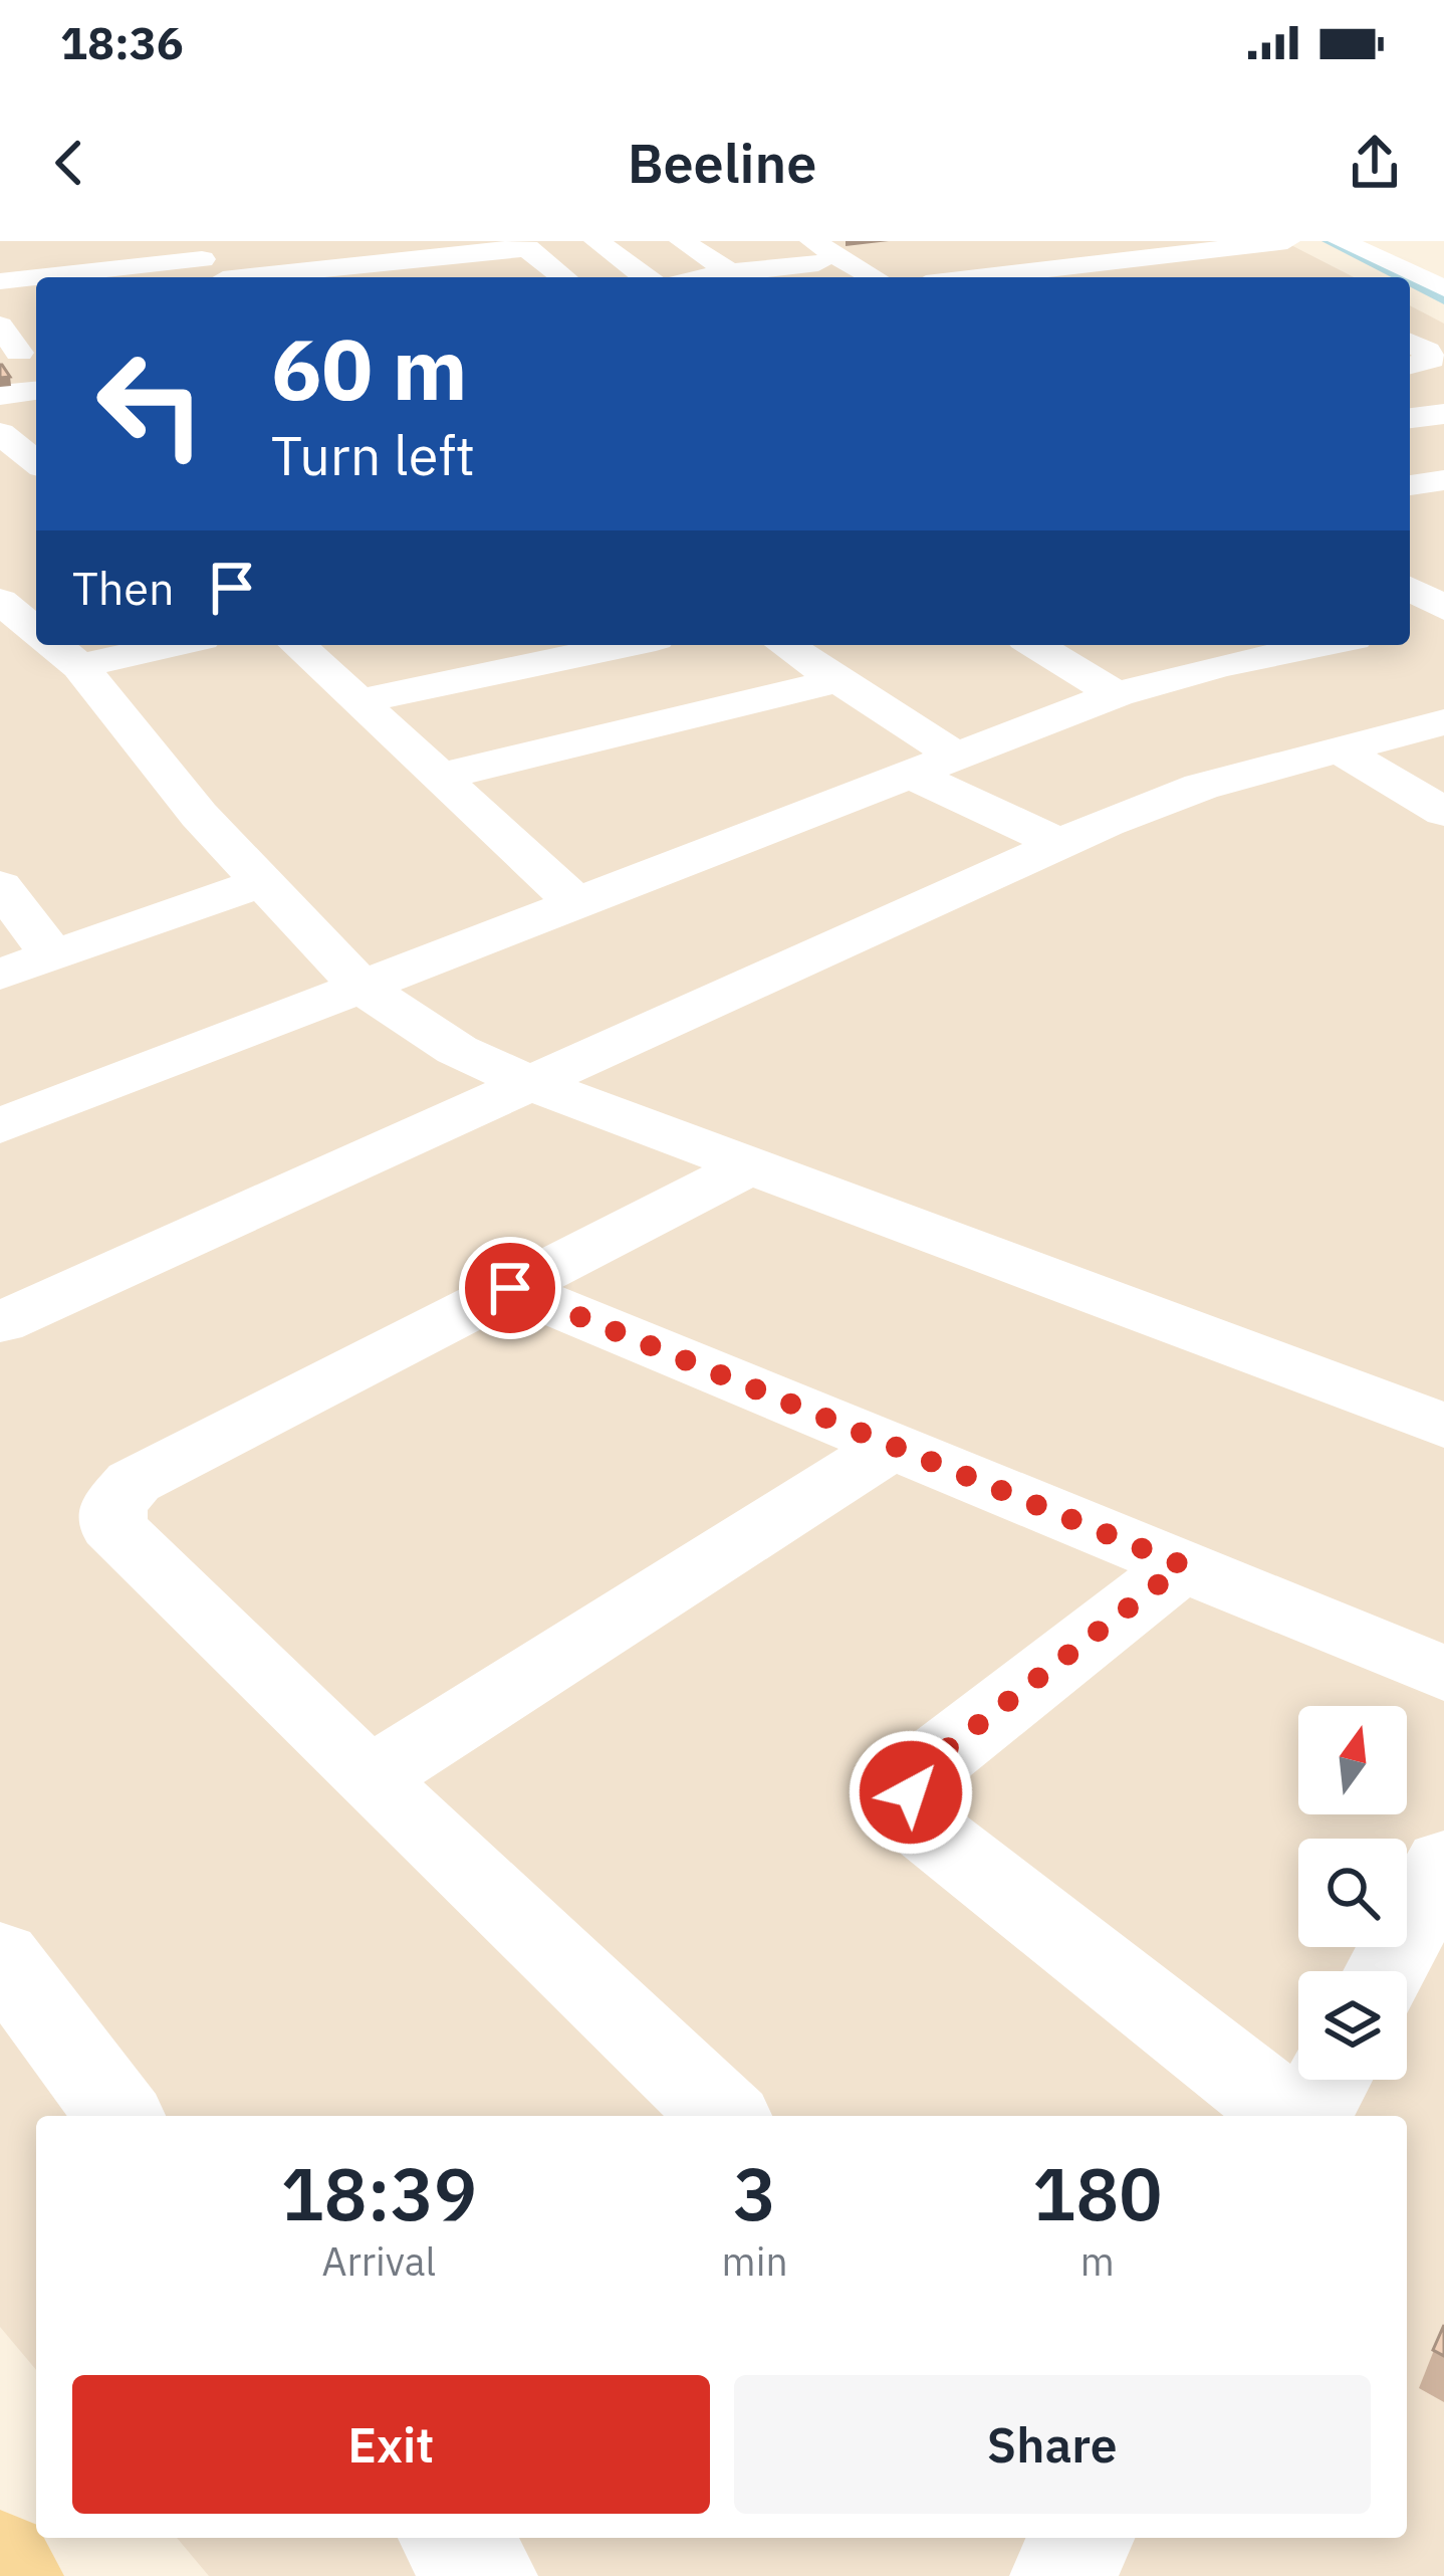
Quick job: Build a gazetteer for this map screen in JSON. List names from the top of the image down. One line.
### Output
{"north":"top","page":{"status":"18:36","header":"Beeline","turn":["60 m","Turn left"],"then":"Then","eta":["18:39","Arrival","3","min","180","m"],"buttons":["Exit","Share"]}}
